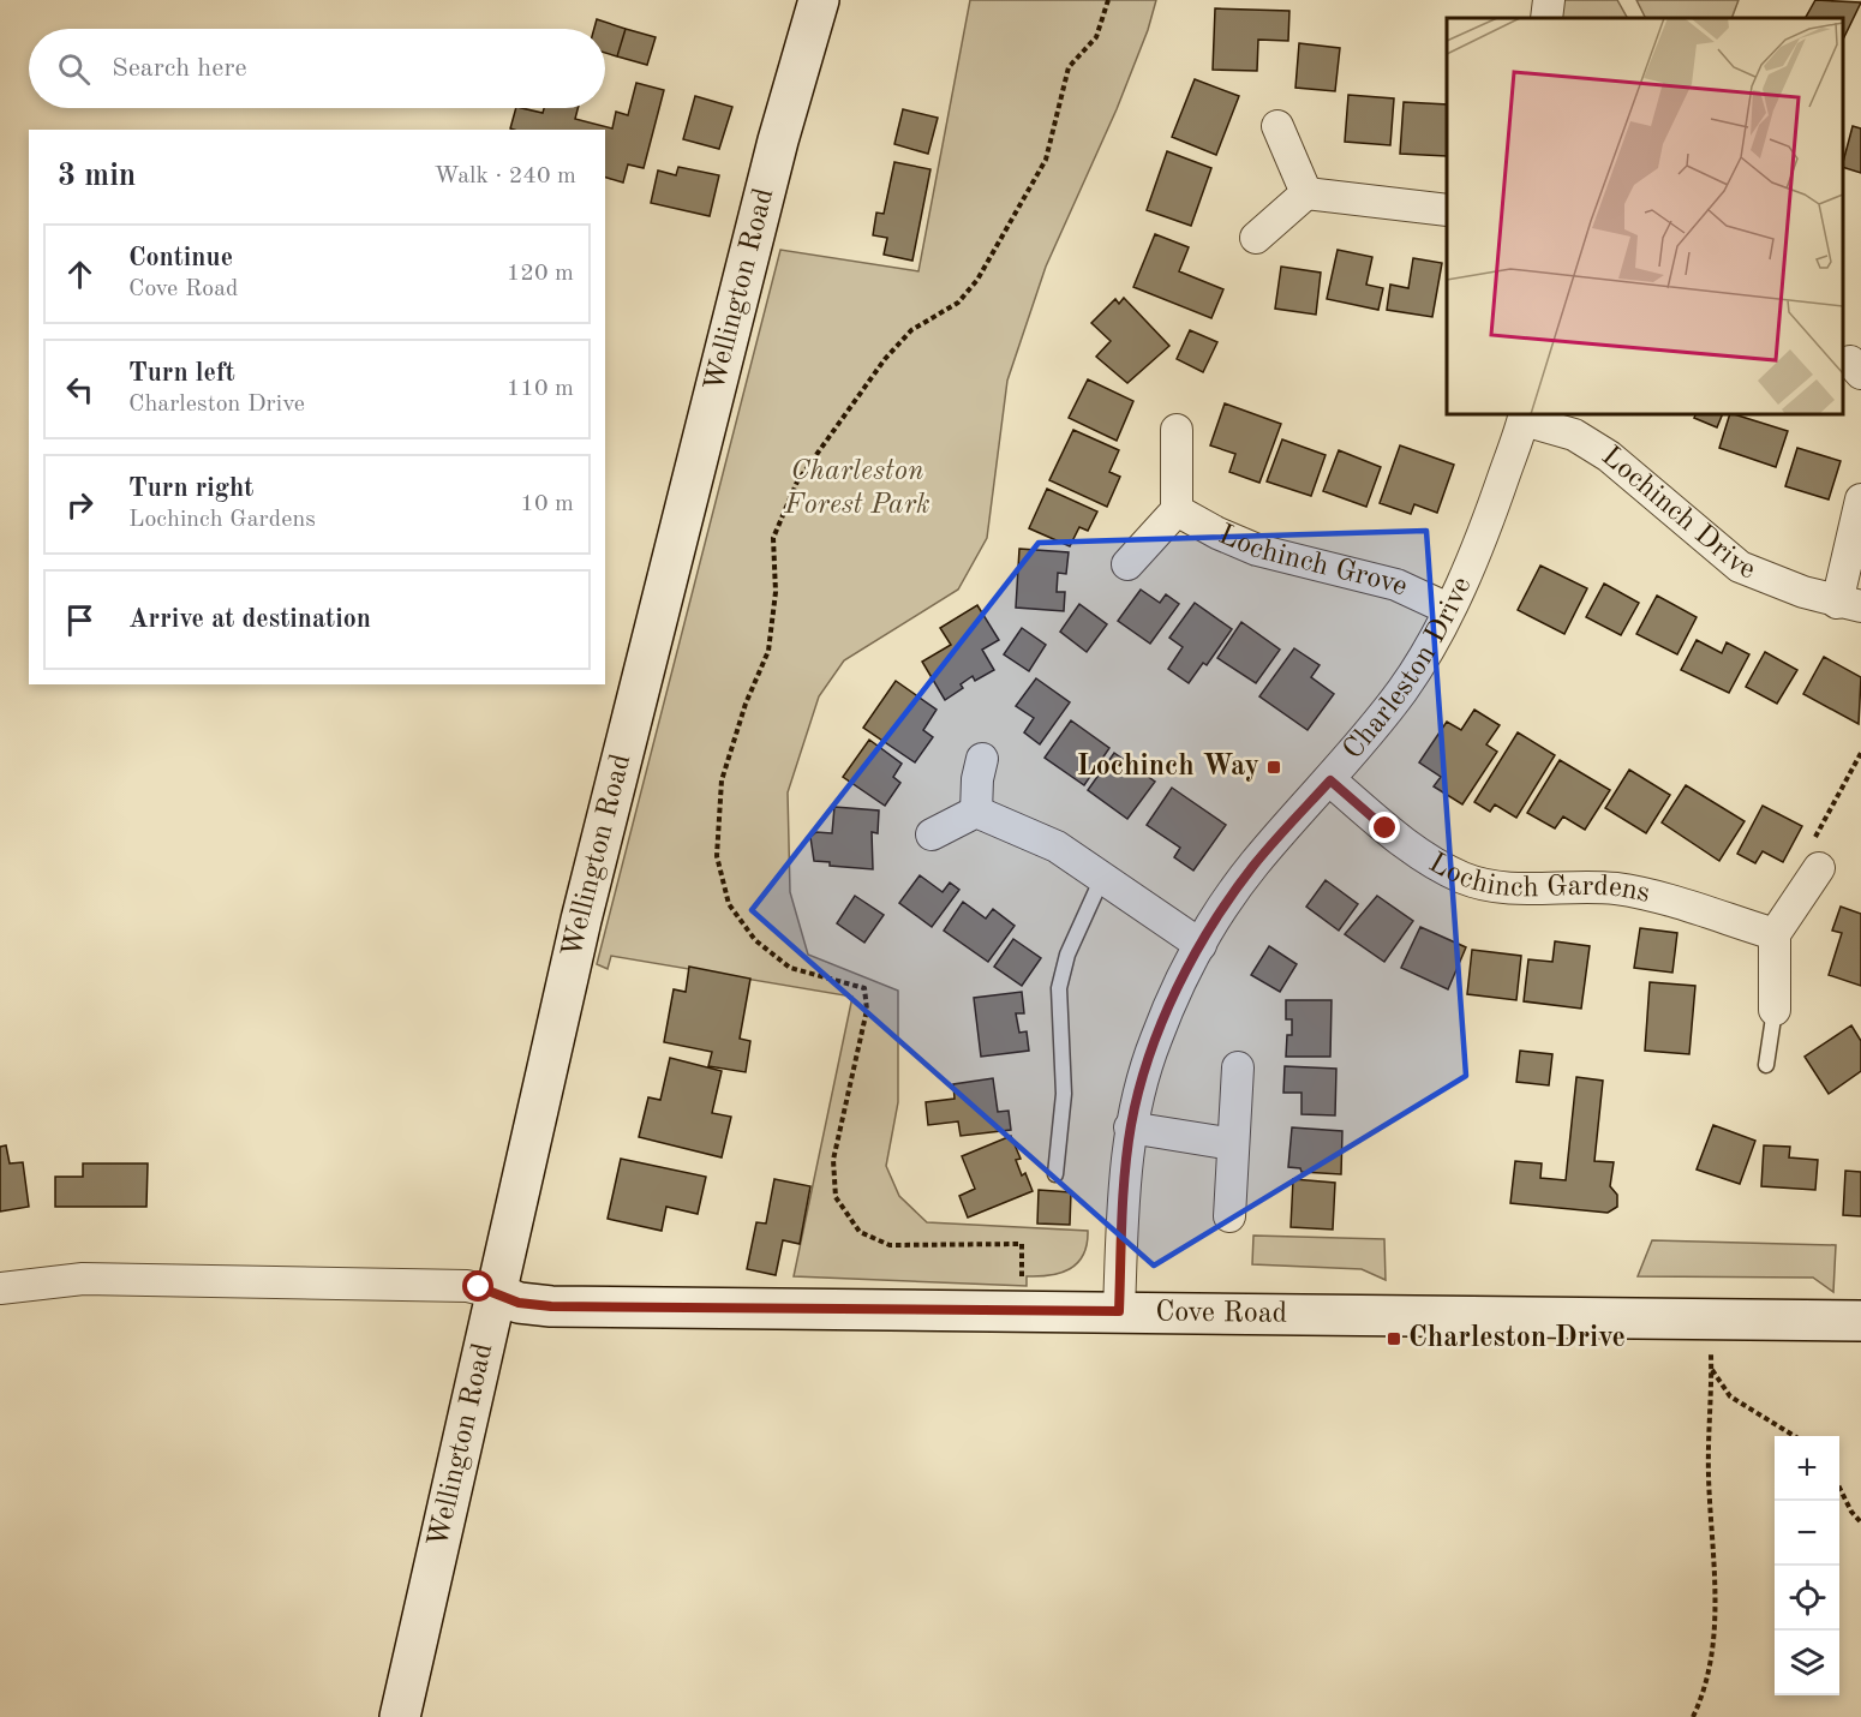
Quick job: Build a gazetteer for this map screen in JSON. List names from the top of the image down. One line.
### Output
{"streets":{"street":["Wellington Road","Lochinch Drive","Lochinch Grove","Charleston Drive","Lochinch Gardens","Cove Road"]},"crossings":[["Wellington Road","Cove Road"],["Lochinch Drive","Charleston Drive"],["Lochinch Grove","Charleston Drive"],["Charleston Drive","Lochinch Gardens"],["Charleston Drive","Cove Road"]],"parks":["Charleston Forest Park"],"places":{"transit":["Lochinch Way","Charleston Drive"]},"page":{"search":"Search here","heading":["3 min","Walk · 240 m"],"list":[["Continue","Cove Road","120 m"],["Turn left","Charleston Drive","110 m"],["Turn right","Lochinch Gardens","10 m"],"Arrive at destination"],"map_buttons":["+","−"]}}
